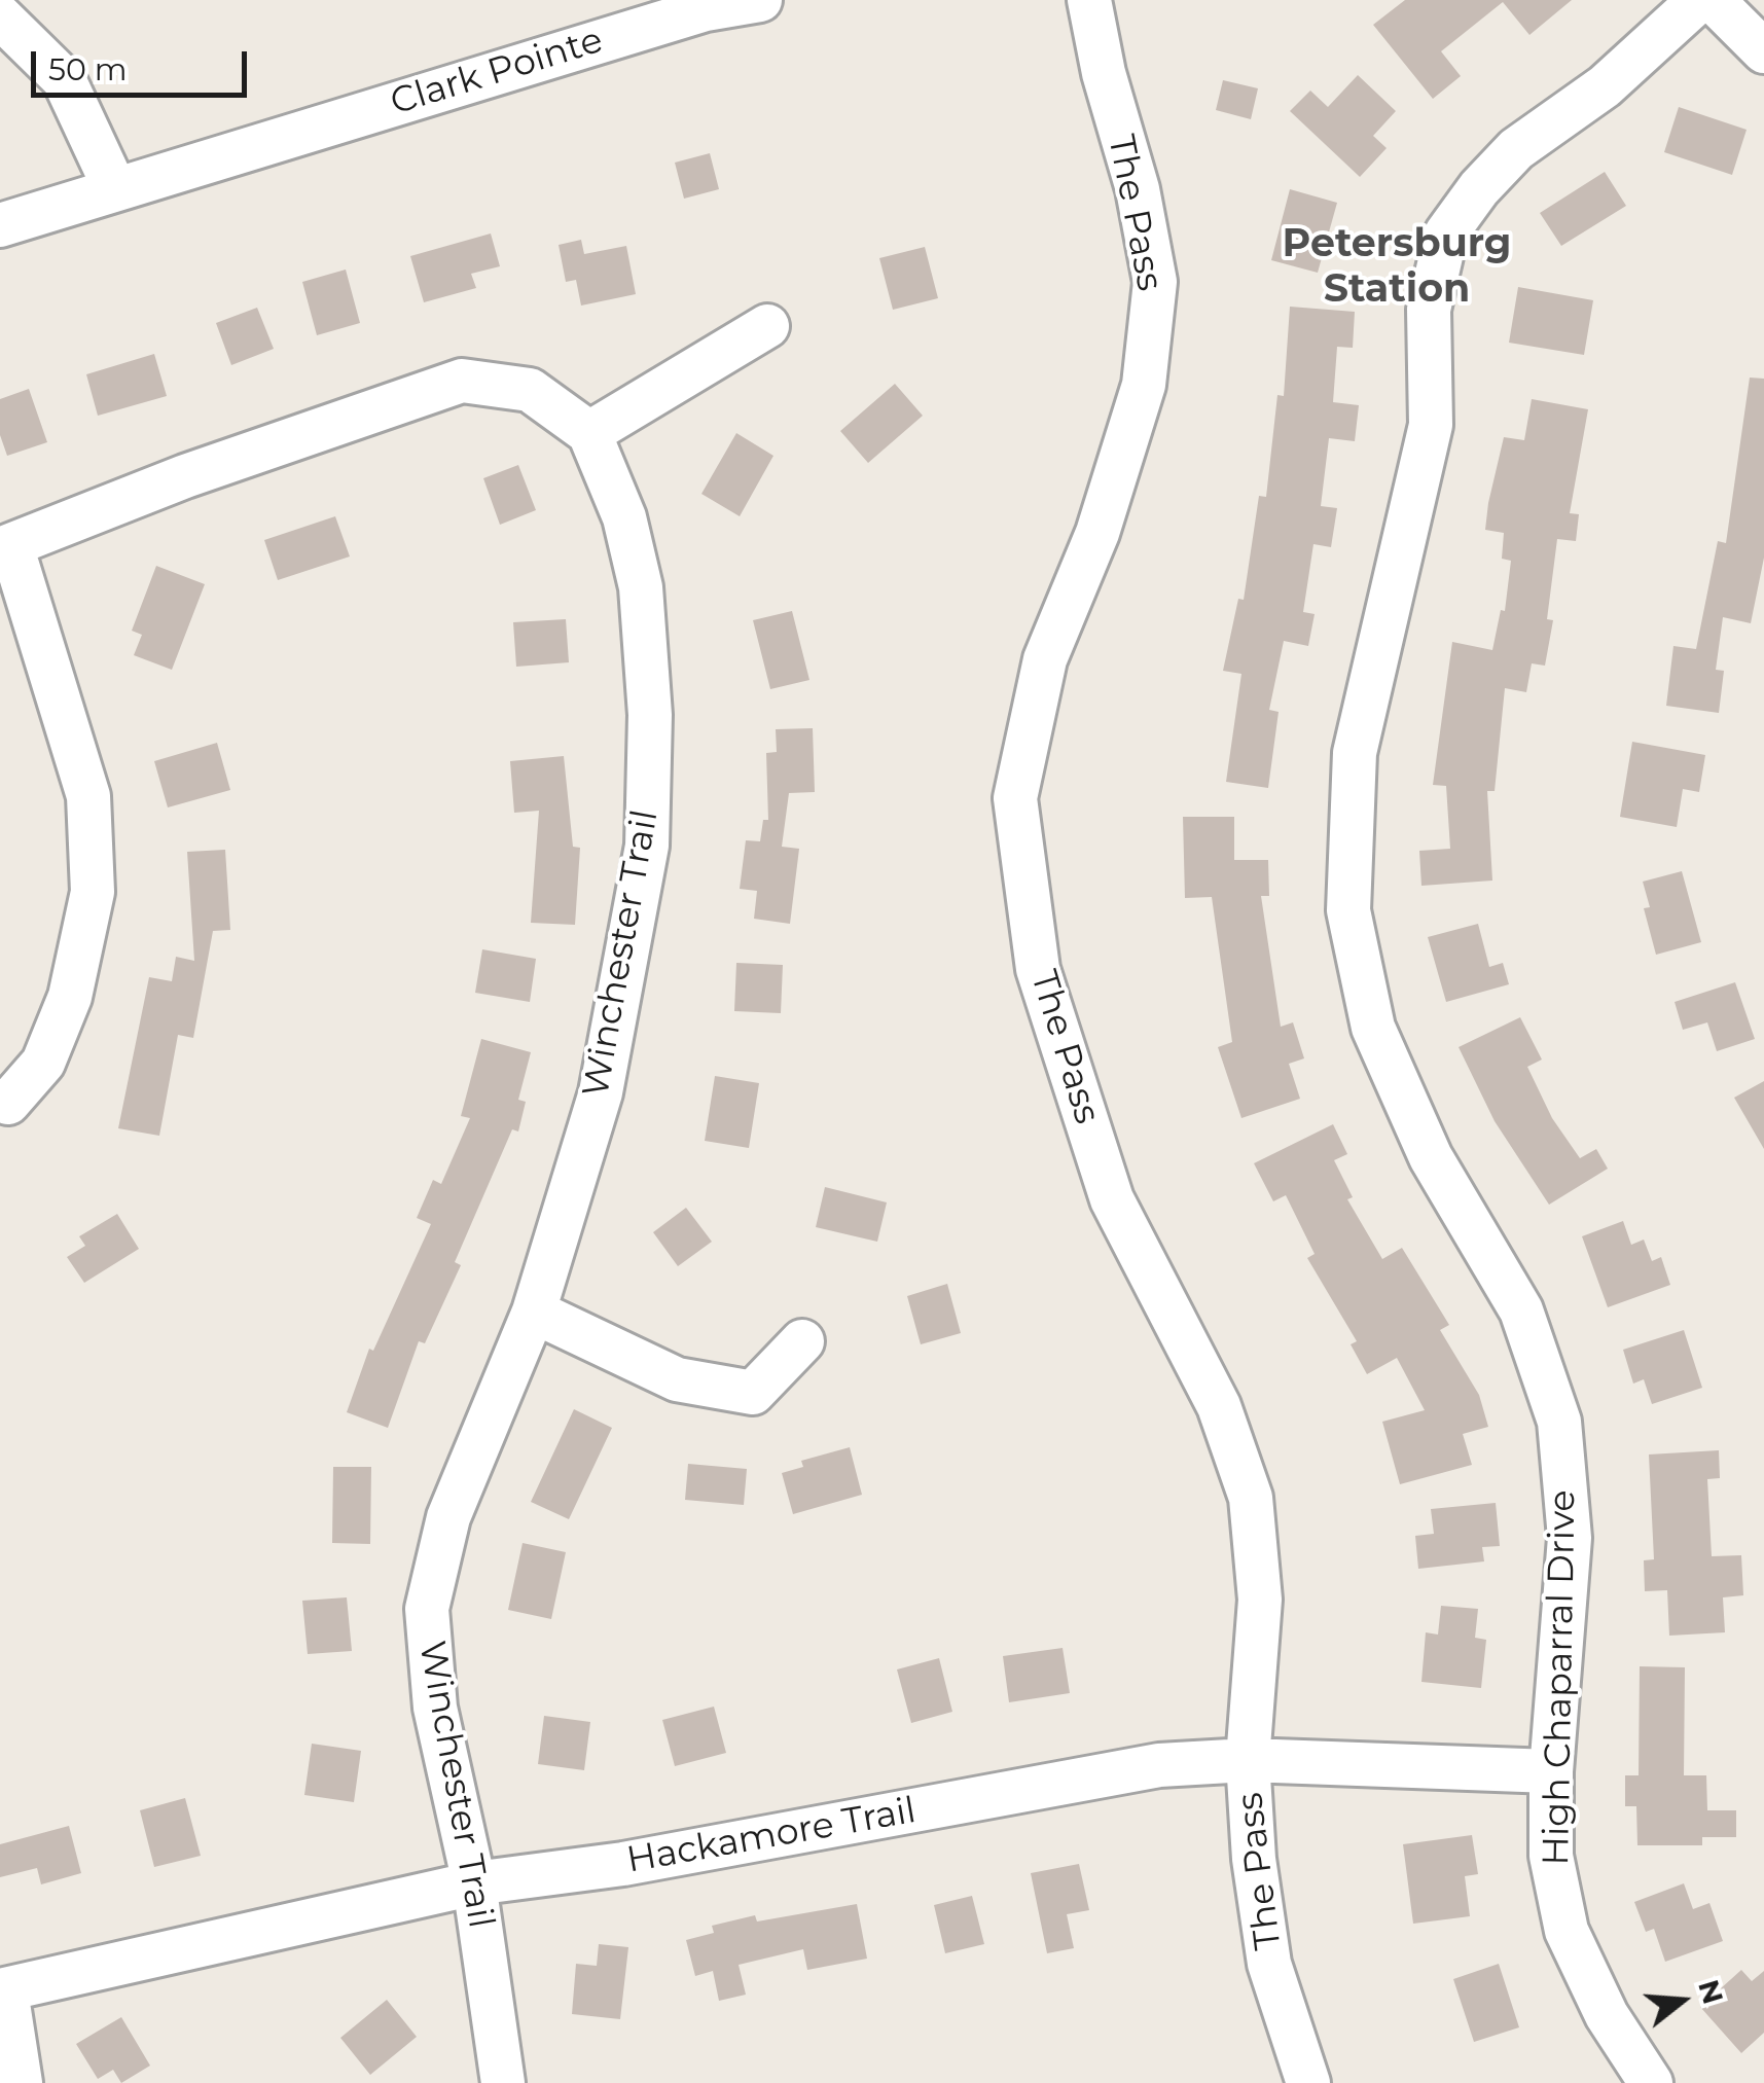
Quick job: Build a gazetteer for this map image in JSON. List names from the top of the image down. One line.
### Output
{"streets":{"street":["Clark Pointe","The Pass","Winchester Trail","High Chaparral Drive","Hackamore Trail"]},"crossings":[["The Pass","Hackamore Trail"],["Winchester Trail","Hackamore Trail"],["High Chaparral Drive","Hackamore Trail"]],"districts":["Petersburg Station"],"scale_bar":"50 m","north":"right"}
